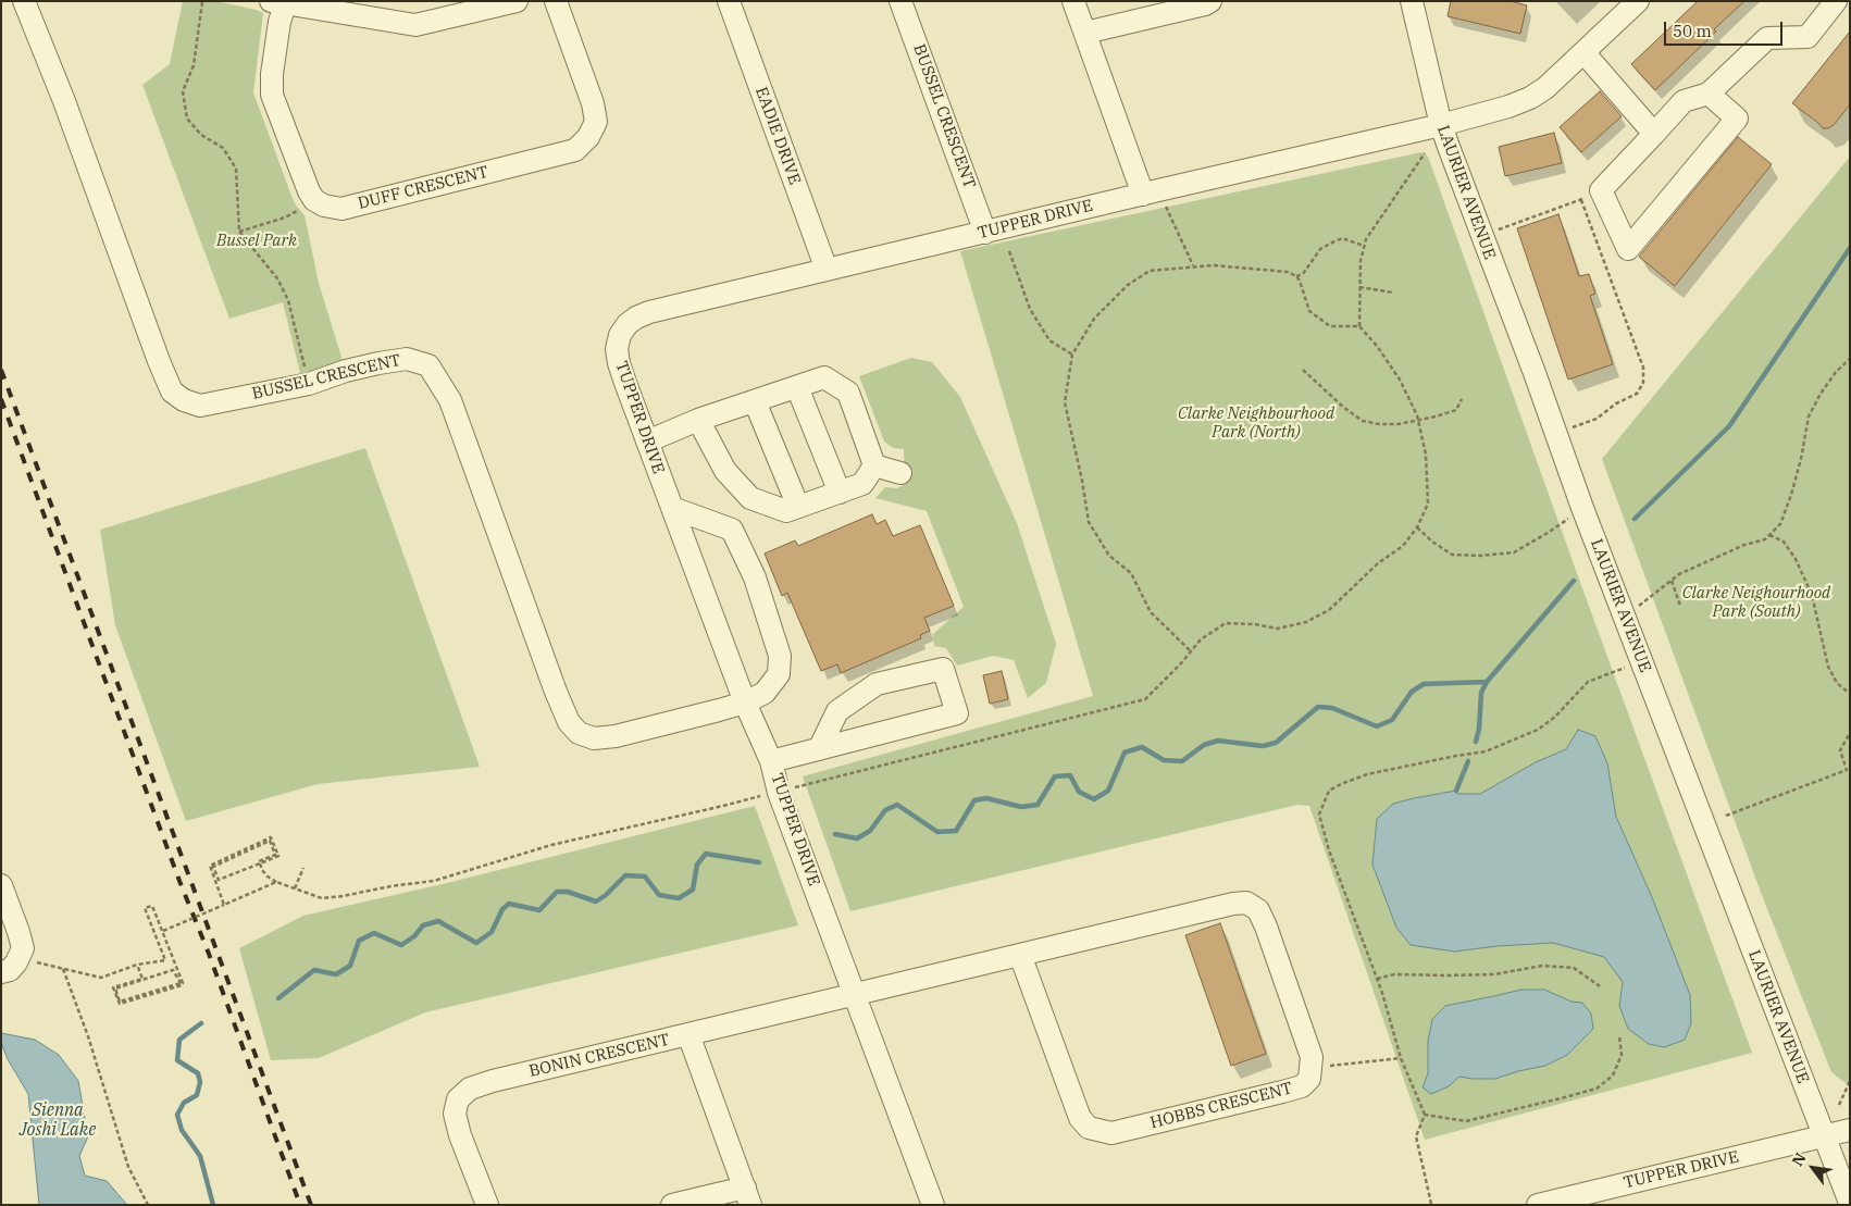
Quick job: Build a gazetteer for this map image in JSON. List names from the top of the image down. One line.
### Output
{"streets":{"street":["BUSSEL CRESCENT","EADIE DRIVE","DUFF CRESCENT","LAURIER AVENUE","TUPPER DRIVE","BONIN CRESCENT","HOBBS CRESCENT"]},"crossings":[["BUSSEL CRESCENT","TUPPER DRIVE"],["EADIE DRIVE","TUPPER DRIVE"],["LAURIER AVENUE","TUPPER DRIVE"],["TUPPER DRIVE","BONIN CRESCENT"],["TUPPER DRIVE","HOBBS CRESCENT"],["BONIN CRESCENT","HOBBS CRESCENT"]],"water":["Sienna Joshi Lake"],"parks":["Bussel Park","Clarke Neighbourhood Park (North)","Clarke Neighourhood Park (South)"],"scale_bar":"50 m","north":"top left"}
